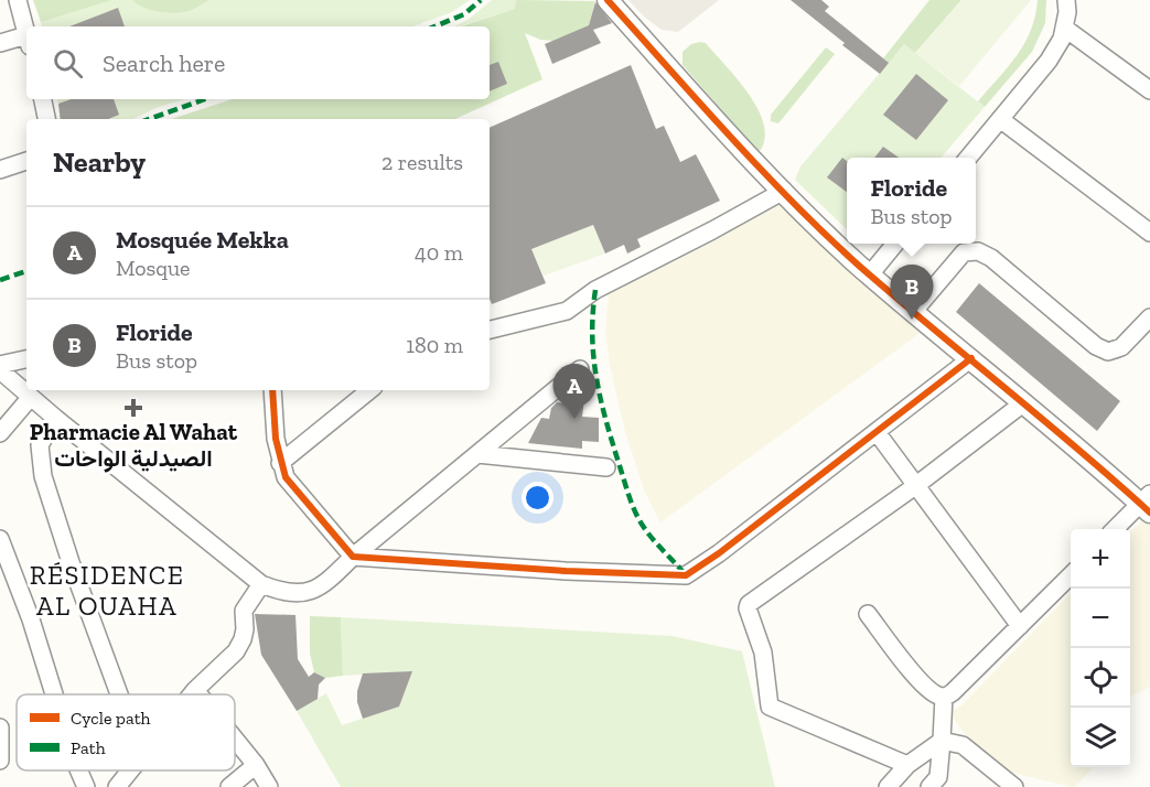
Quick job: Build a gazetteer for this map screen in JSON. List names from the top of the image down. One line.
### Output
{"districts":["RÉSIDENCE AL OUAHA"],"places":{"health":["Pharmacie Al Wahat الصيدلية الواحات"]},"legend":["Cycle path","Path"],"page":{"search":"Search here","heading":["Nearby","2 results"],"popup":["Floride","Bus stop"],"list":[{"mark":"A","name":"Mosquée Mekka","note":"Mosque","value":"40 m"},{"mark":"B","name":"Floride","note":"Bus stop","value":"180 m"}],"pins":["B","A"],"map_buttons":["+","−"]}}
